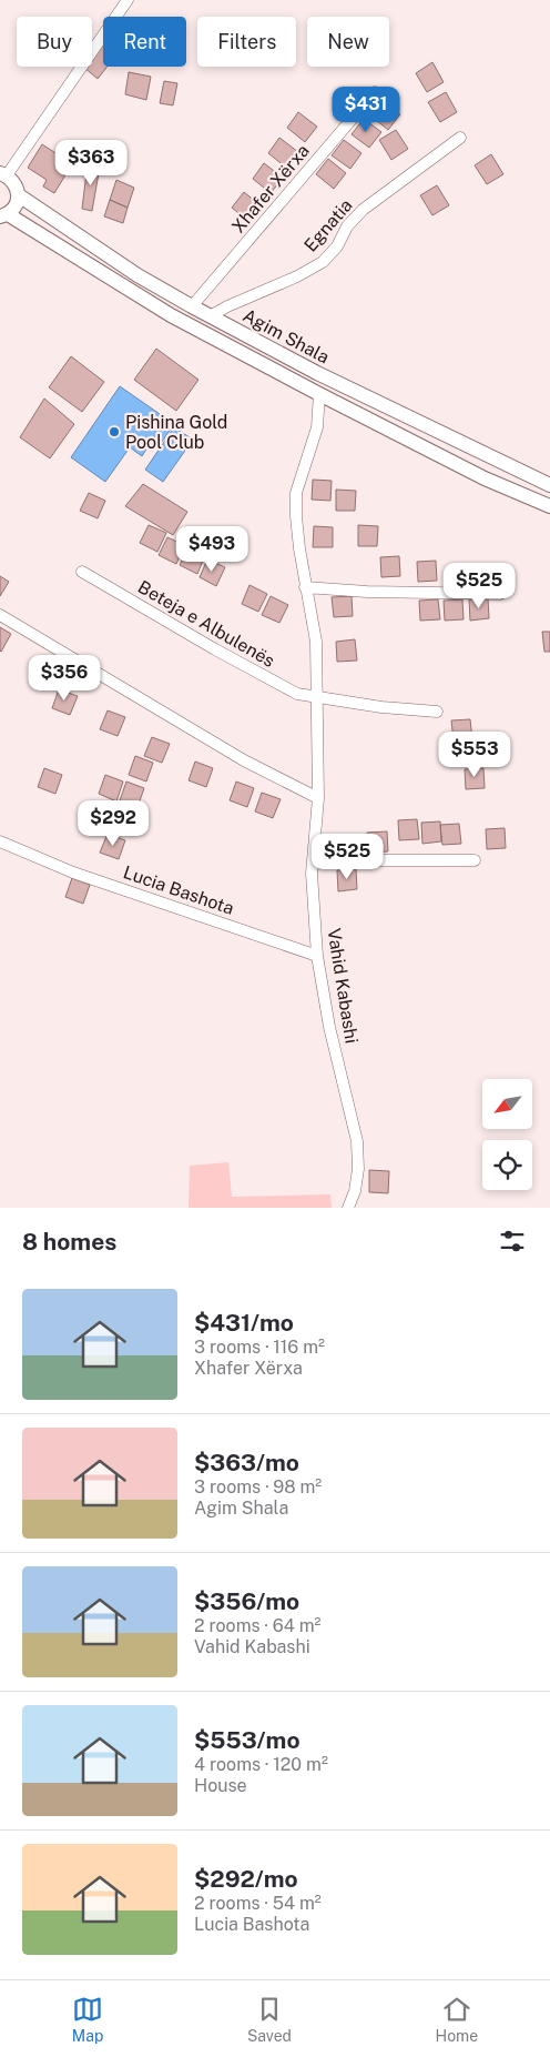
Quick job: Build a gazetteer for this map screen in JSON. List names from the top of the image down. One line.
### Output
{"streets":{"main road":["Agim Shala"],"street":["Xhafer Xërxa","Egnatia","Beteja e Albulenës","Lucia Bashota","Vahid Kabashi"]},"crossings":[["Xhafer Xërxa","Agim Shala"],["Egnatia","Agim Shala"],["Agim Shala","Vahid Kabashi"],["Beteja e Albulenës","Vahid Kabashi"],["Lucia Bashota","Vahid Kabashi"]],"places":["Pishina Gold Pool Club"],"north":"bottom left","page":{"chip":["Buy","Rent","Filters","New"],"price":["$431","$363","$493","$525","$356","$553","$292","$525"],"heading":"8 homes","list":[{"name":"$431/mo","note":"3 rooms · 116 m² · Xhafer Xërxa"},{"name":"$363/mo","note":"3 rooms · 98 m² · Agim Shala"},{"name":"$356/mo","note":"2 rooms · 64 m² · Vahid Kabashi"},{"name":"$553/mo","note":"4 rooms · 120 m² · House"},{"name":"$292/mo","note":"2 rooms · 54 m² · Lucia Bashota"}],"tabs":["Map","Saved","Home"]}}
